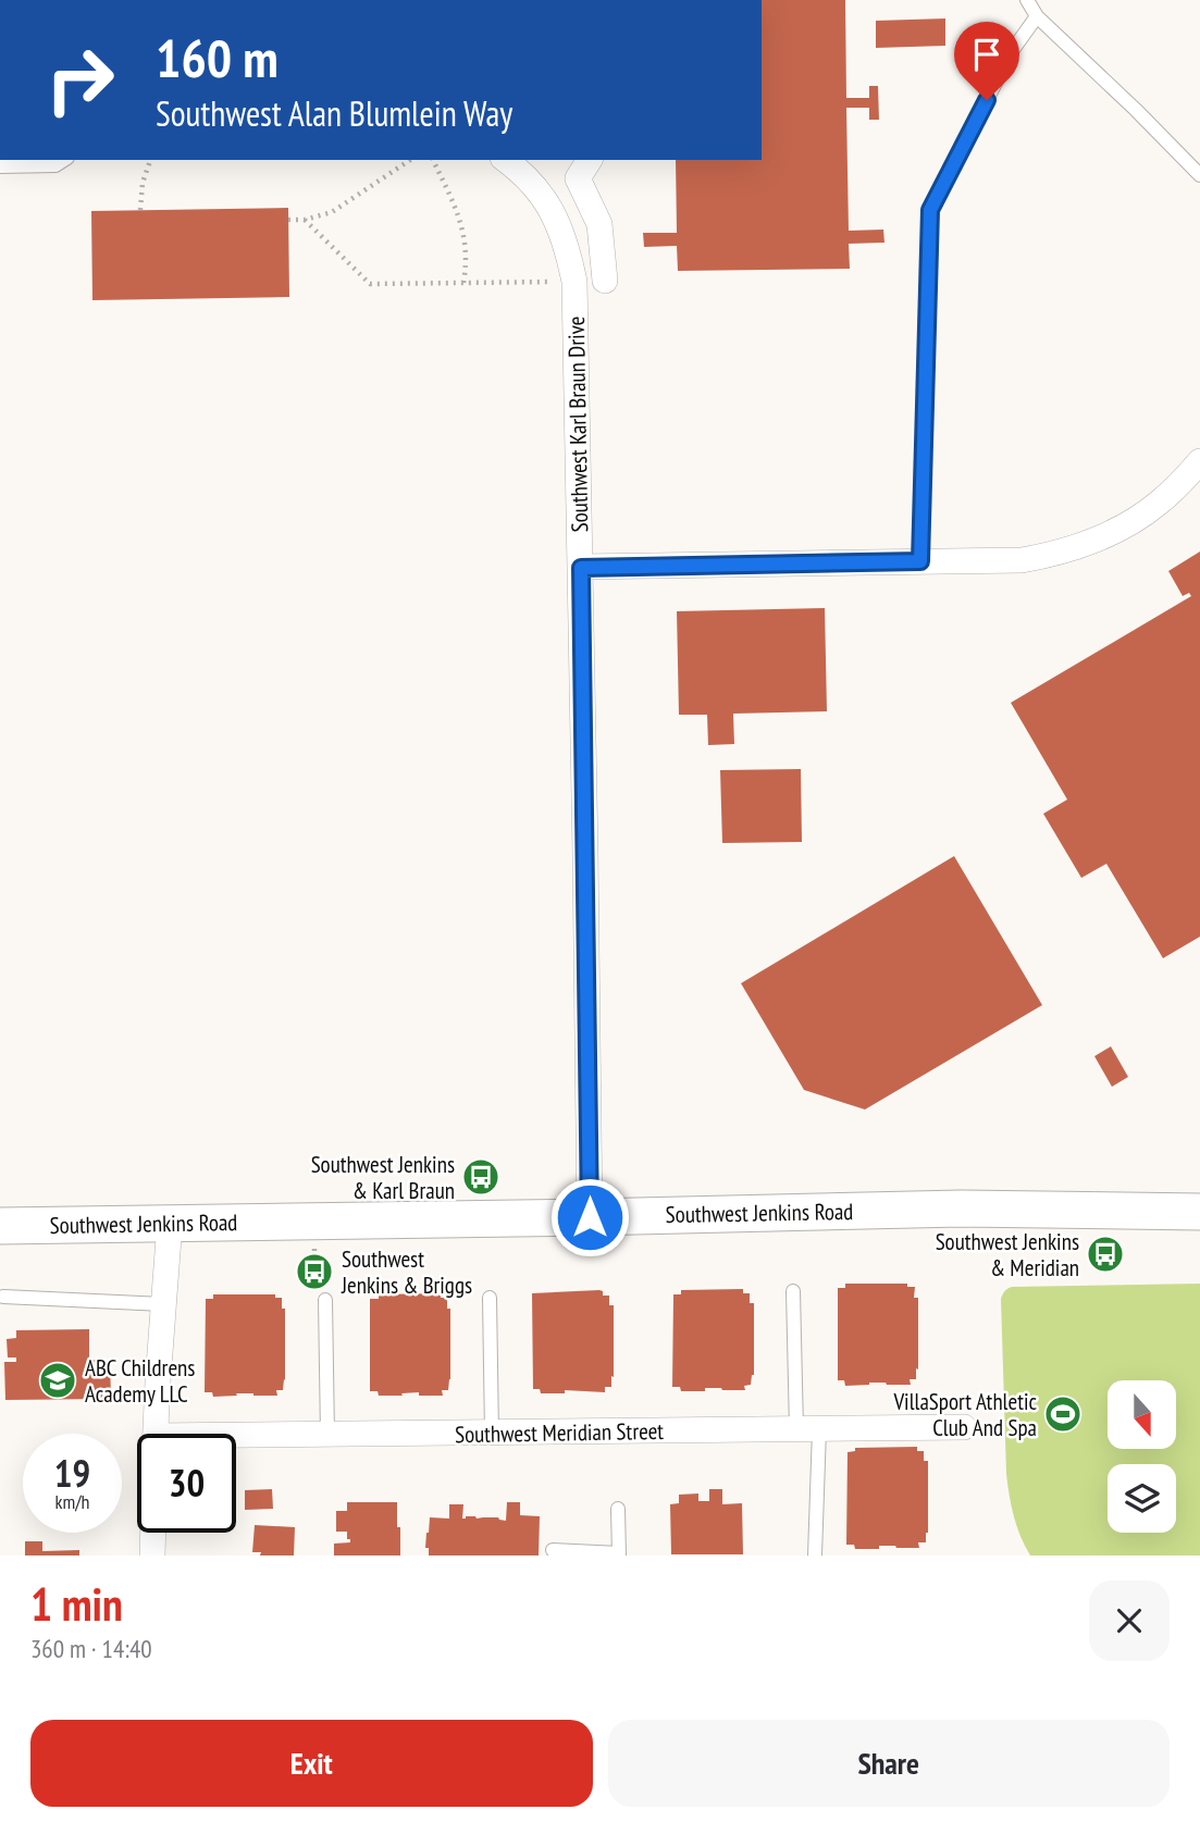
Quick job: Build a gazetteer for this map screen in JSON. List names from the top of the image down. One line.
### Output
{"streets":{"main road":["Southwest Jenkins Road"],"street":["Southwest Karl Braun Drive","Southwest Meridian Street"]},"crossings":[["Southwest Karl Braun Drive","Southwest Jenkins Road"]],"places":{"bus stop":["Southwest Jenkins & Karl Braun","Southwest Jenkins & Meridian","Southwest Jenkins & Briggs"],"school or university":["ABC Childrens Academy LLC"],"sports":["VillaSport Athletic Club And Spa"]},"north":"bottom","page":{"turn":["160 m","Southwest Alan Blumlein Way"],"speed":"19 km/h","limit":"30","heading":["1 min","360 m · 14:40"],"buttons":["Exit","Share"]}}
